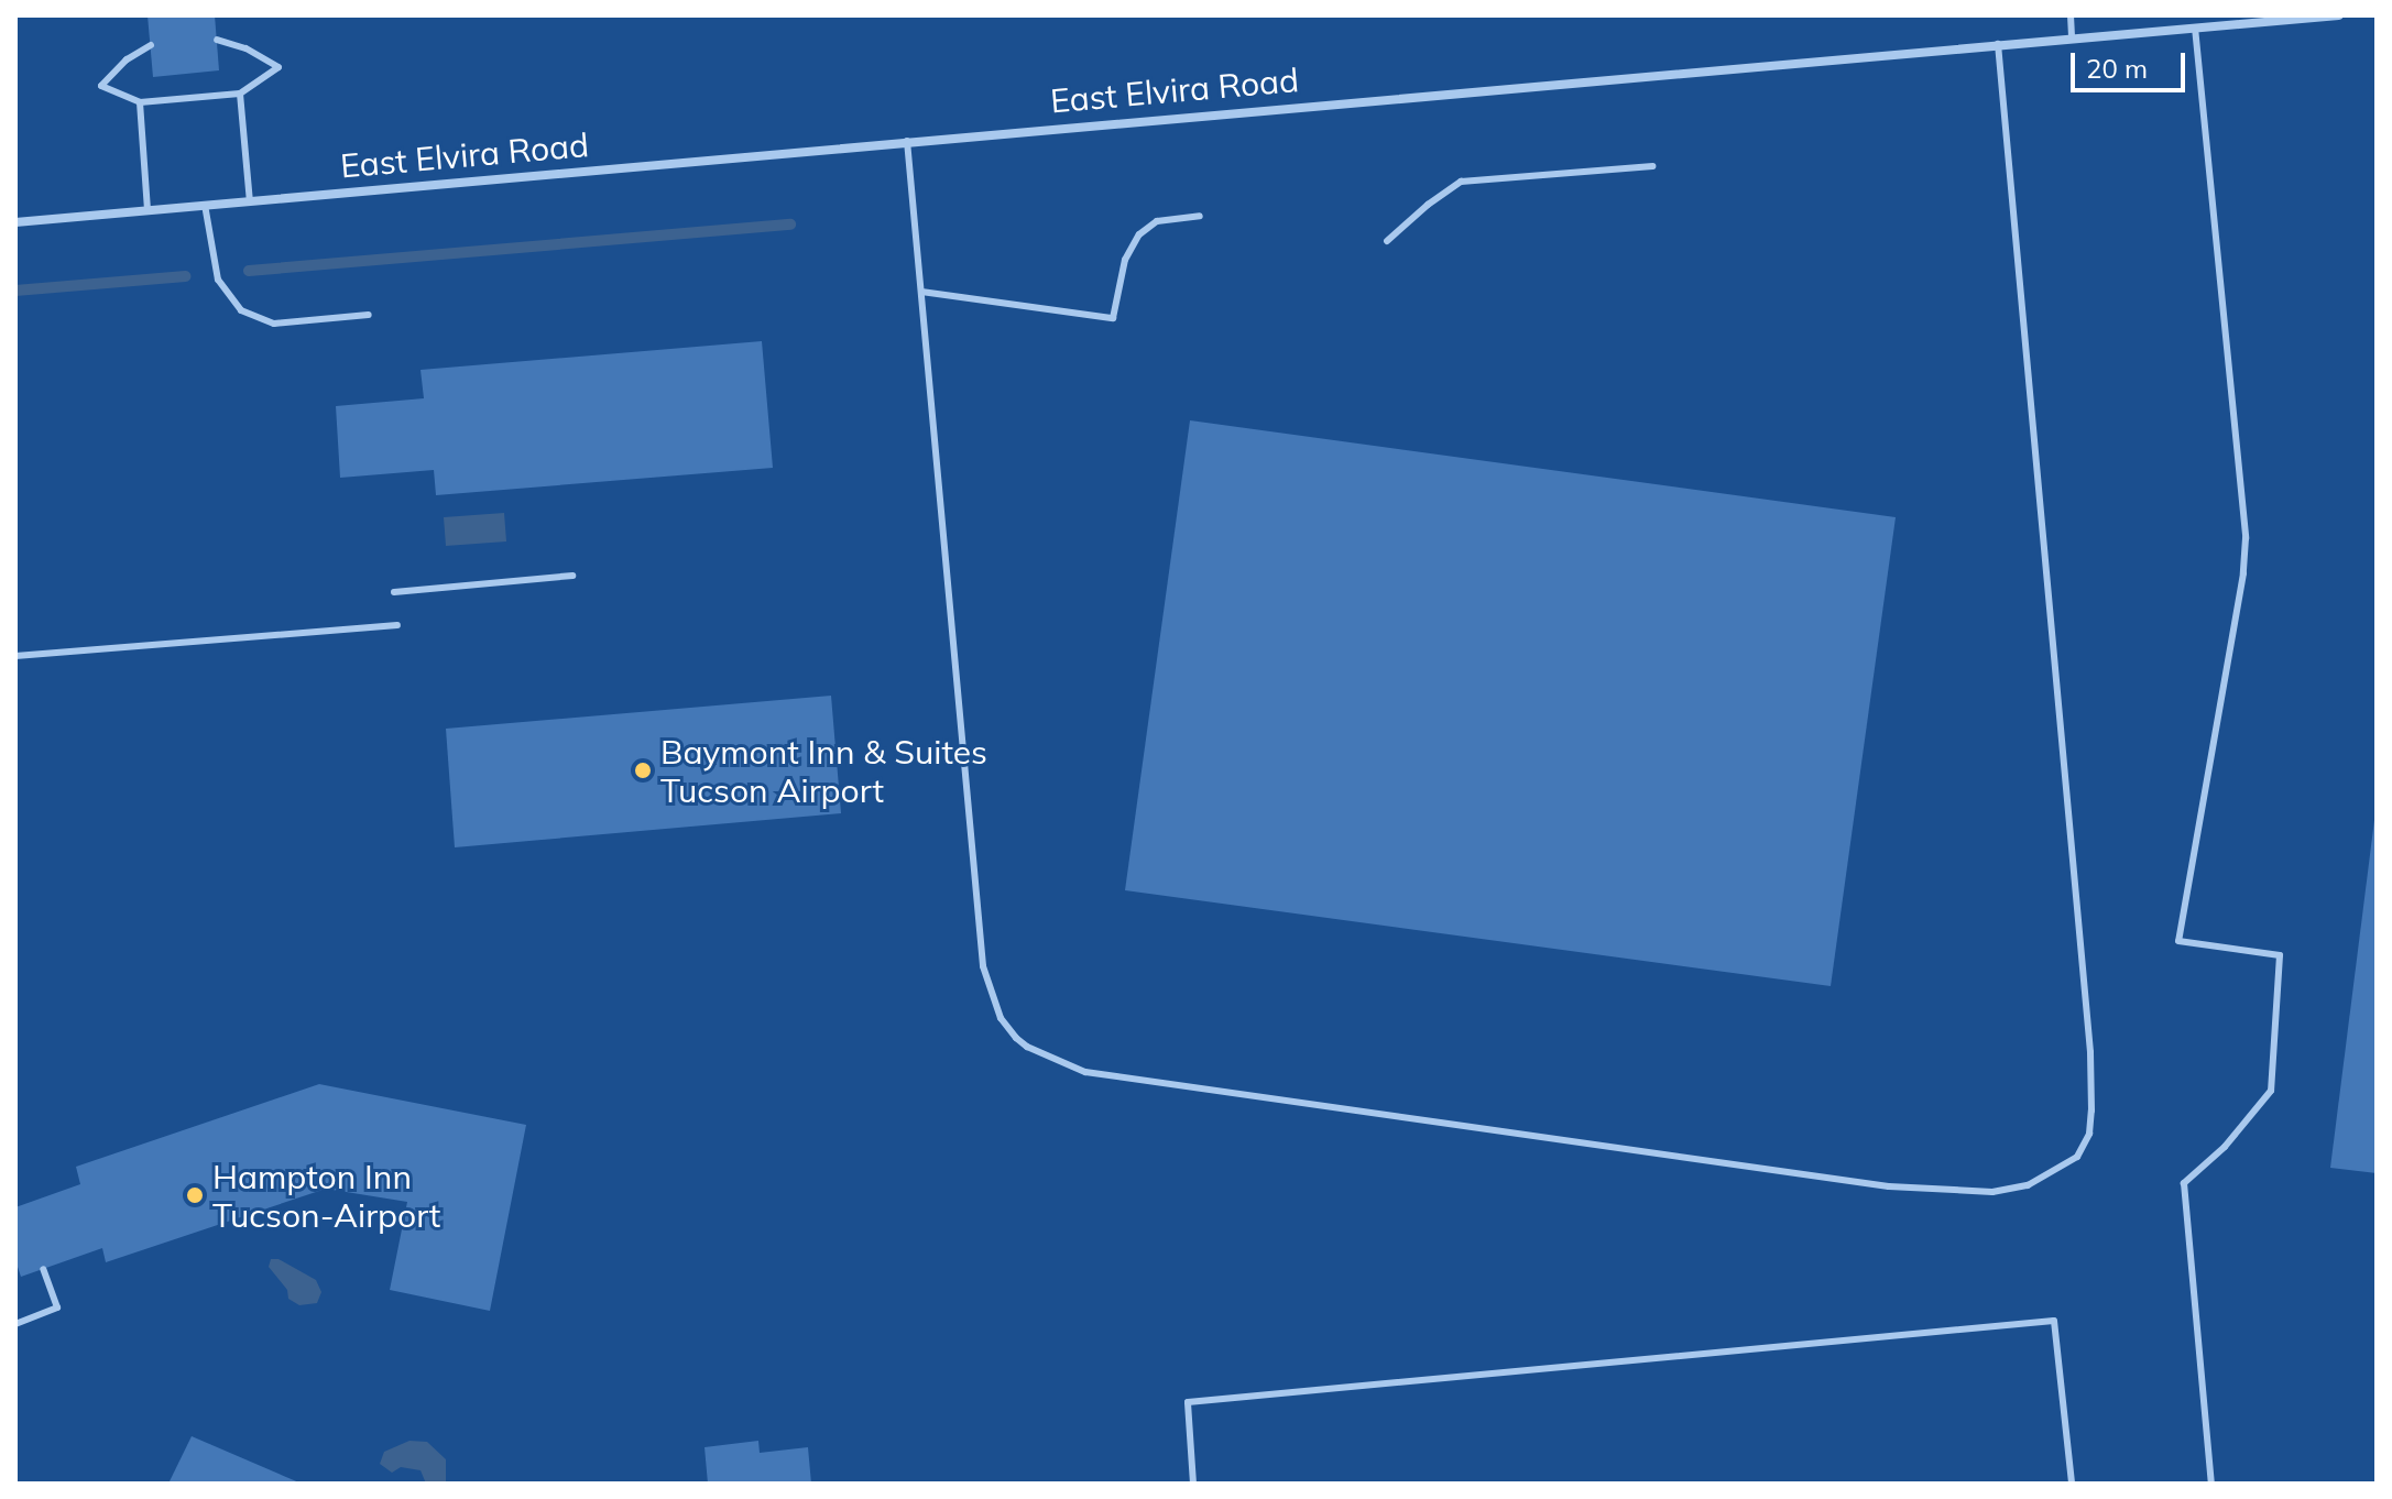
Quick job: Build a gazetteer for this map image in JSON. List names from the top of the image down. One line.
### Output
{"streets":{"street":["East Elvira Road"]},"places":["Baymont Inn & Suites Tucson Airport","Hampton Inn Tucson-Airport"],"scale_bar":"20 m"}
